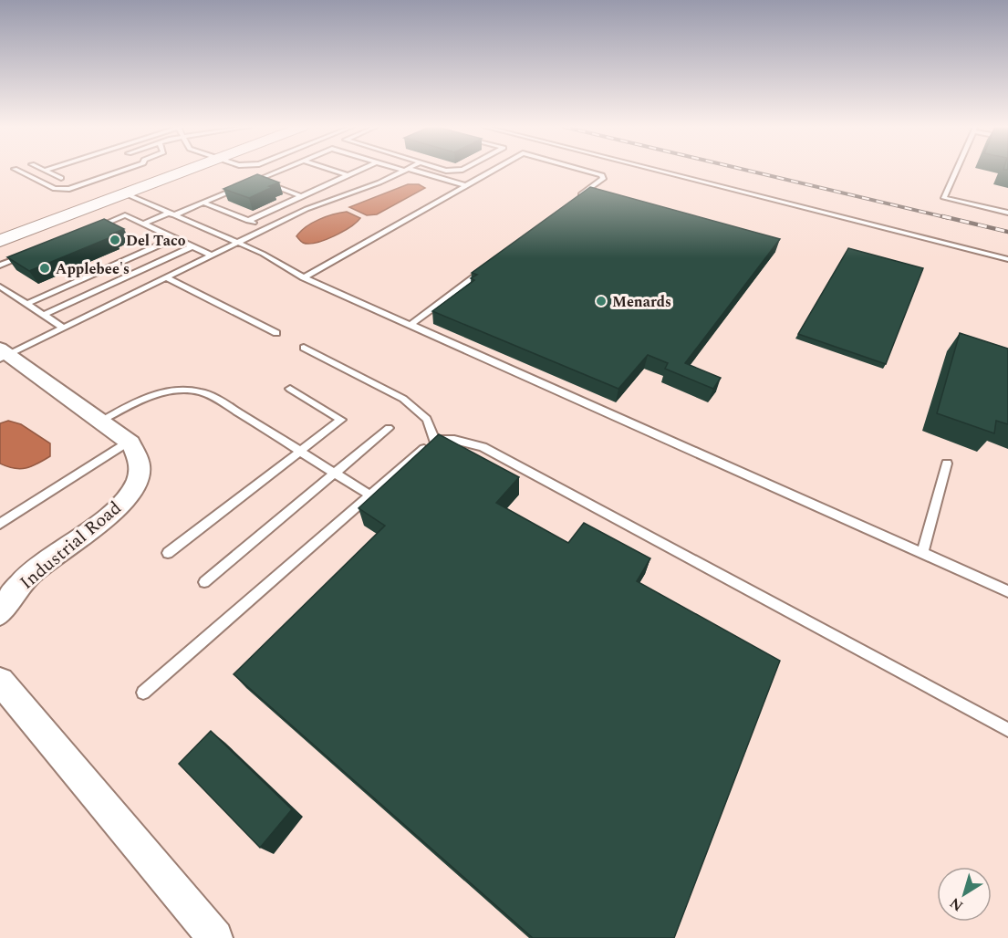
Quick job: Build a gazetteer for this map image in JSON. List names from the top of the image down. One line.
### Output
{"streets":{"street":["Industrial Road"]},"places":["Del Taco","Applebee's","Menards"],"north":"bottom left"}
